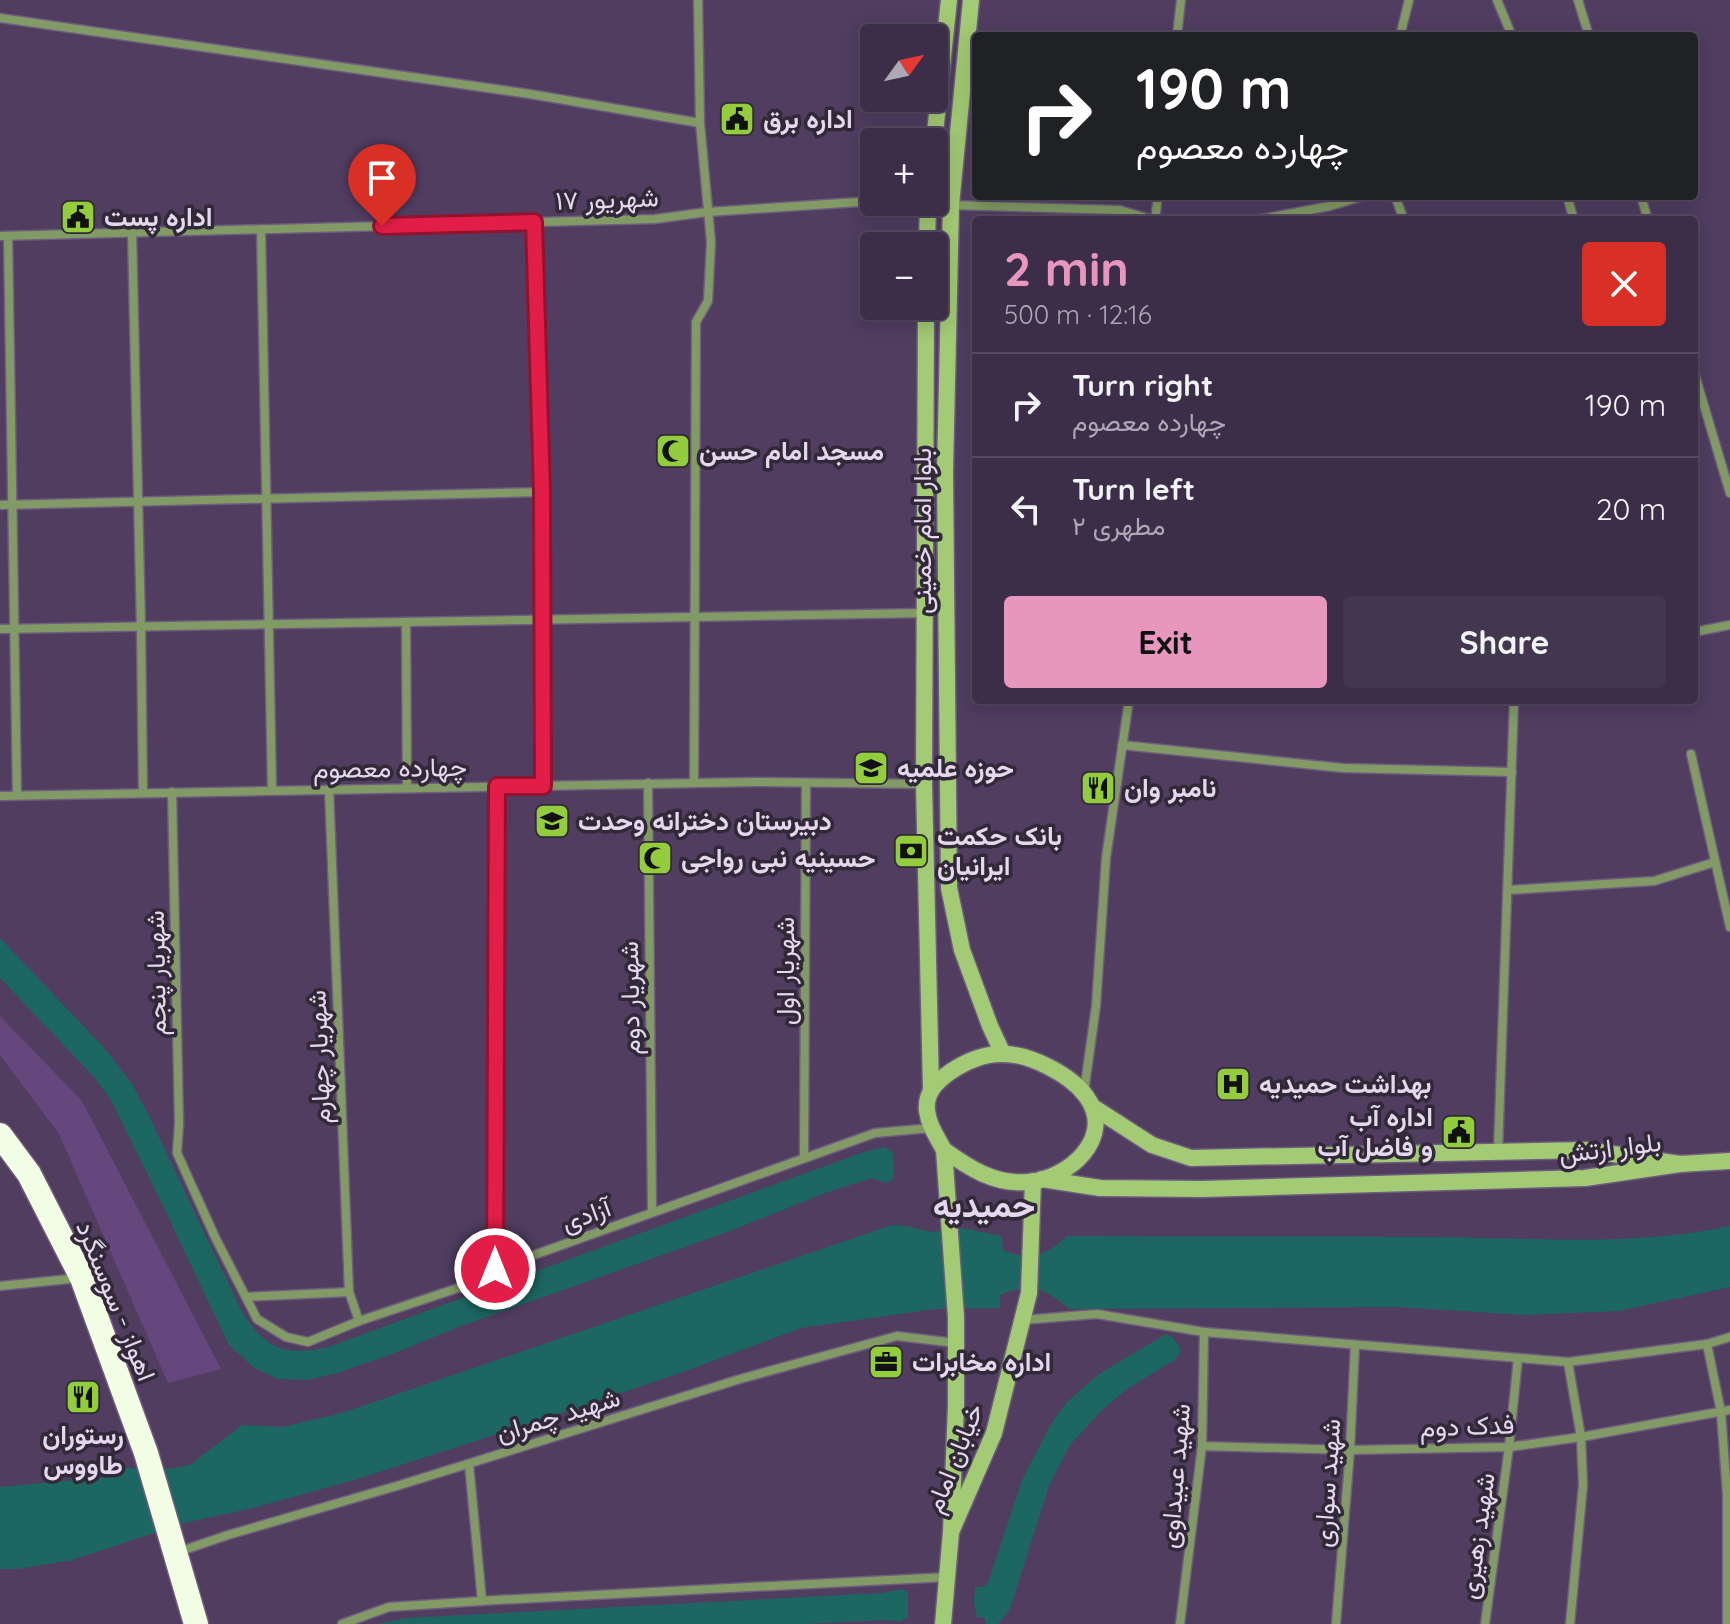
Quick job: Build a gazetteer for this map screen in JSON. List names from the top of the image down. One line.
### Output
{"streets":{"highway":["اهواز - سوسنگرد"],"main road":["بلوار امام خمینی","بلوار ارتش","خیابان امام"],"street":["۱۷ شهریور","چهارده معصوم","شهریار اول","شهریار پنجم","شهریار دوم","شهریار چهارم","آزادی","شهید چمران","فدک دوم","شهید عبیداوی","شهید سواری","شهید زهیری"]},"crossings":[["بلوار امام خمینی","چهارده معصوم"],["بلوار امام خمینی","بلوار ارتش"],["بلوار امام خمینی","آزادی"],["بلوار امام خمینی","خیابان امام"],["چهارده معصوم","شهریار اول"],["چهارده معصوم","شهریار پنجم"],["چهارده معصوم","شهریار دوم"],["چهارده معصوم","شهریار چهارم"],["شهریار اول","آزادی"],["شهریار پنجم","آزادی"],["شهریار دوم","آزادی"],["شهریار چهارم","آزادی"],["بلوار ارتش","آزادی"],["بلوار ارتش","خیابان امام"],["آزادی","خیابان امام"],["اهواز - سوسنگرد","شهید چمران"],["شهید چمران","خیابان امام"],["فدک دوم","شهید عبیداوی"],["فدک دوم","شهید سواری"],["فدک دوم","شهید زهیری"]],"districts":["حمیدیه"],"places":{"public building":["اداره برق","اداره پست","اداره آب و فاضل آب"],"mosque":["مسجد امام حسن","حسینیه نبی رواجی"],"school or university":["حوزه علمیه","دبیرستان دخترانه وحدت"],"restaurant":["نامبر وان","رستوران طاووس"],"bank":["بانک حکمت ایرانیان"],"hospital":["بهداشت حمیدیه"],"office":["اداره مخابرات"]},"north":"top right","page":{"map_buttons":["+","−"],"turn":["190 m","چهارده معصوم"],"heading":["2 min","500 m · 12:16"],"list":[{"name":"Turn right","note":"چهارده معصوم","value":"190 m"},{"name":"Turn left","note":"مطهری ۲","value":"20 m"}],"buttons":["Exit","Share"]}}
